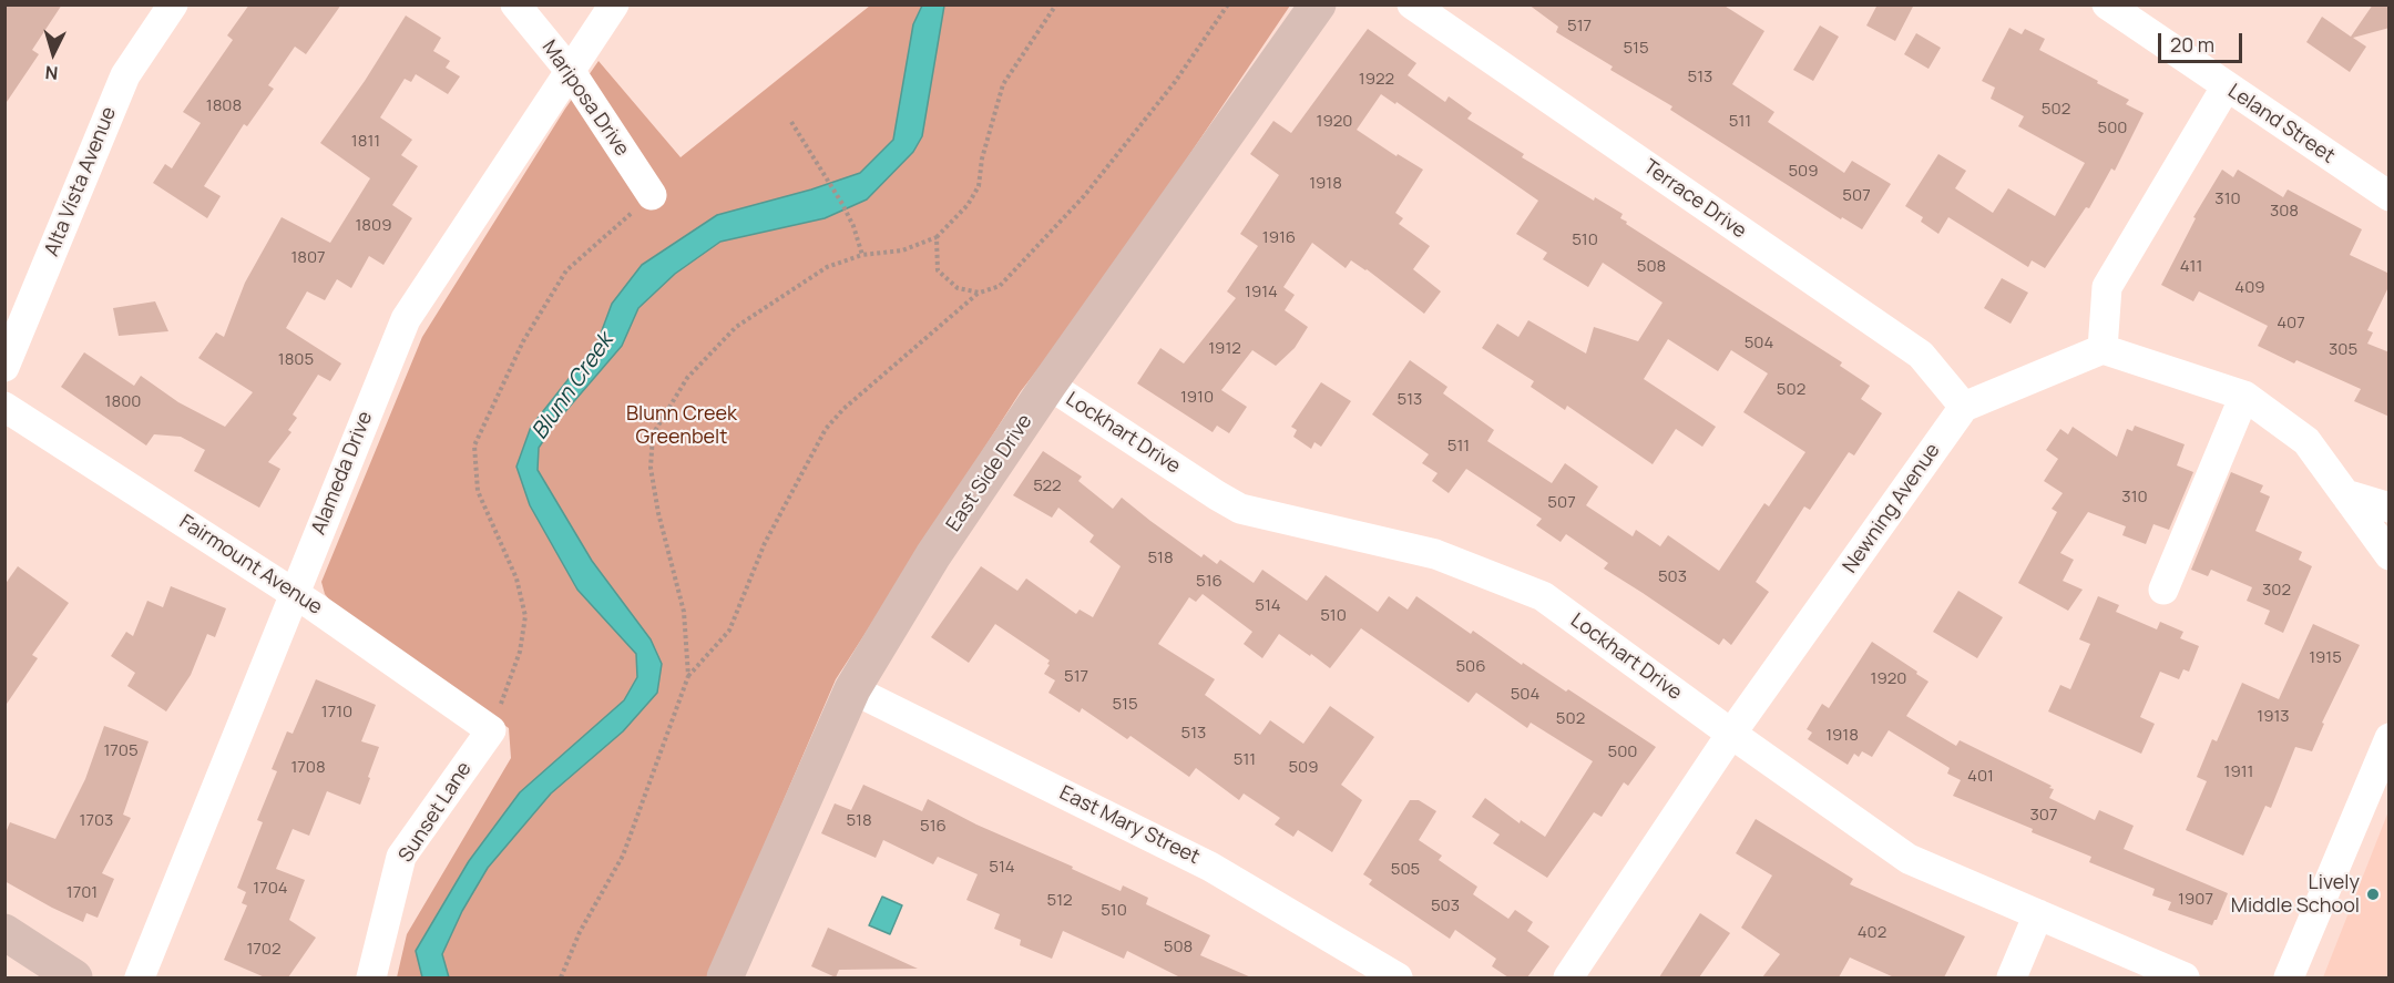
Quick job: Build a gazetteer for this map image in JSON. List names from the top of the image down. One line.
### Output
{"streets":{"street":["Mariposa Drive","Leland Street","Alta Vista Avenue","Terrace Drive","Lockhart Drive","Alameda Drive","East Side Drive","Newning Avenue","Fairmount Avenue","Sunset Lane","East Mary Street"]},"crossings":[["Mariposa Drive","Alameda Drive"],["Terrace Drive","Newning Avenue"],["Lockhart Drive","East Side Drive"],["Lockhart Drive","Newning Avenue"],["Alameda Drive","Fairmount Avenue"],["East Side Drive","East Mary Street"],["Fairmount Avenue","Sunset Lane"]],"water":["Blunn Creek"],"parks":["Blunn Creek Greenbelt"],"places":["Lively Middle School"],"house_numbers":["517","515","513","1922","1808","502","1920","511","500","1811","509","1918","507","310","308","1809","1916","510","1807","508","411","409","1914","407","504","1912","305","1805","502","1910","513","1800","511","522","310","507","518","503","516","302","514","510","1915","506","517","1920","504","515","1710","1913","502","513","1918","1705","500","511","1708","509","1911","401","307","1703","518","516","514","505","1704","1701","1907","512","503","510","402","508","1702"],"scale_bar":"20 m","north":"bottom"}
